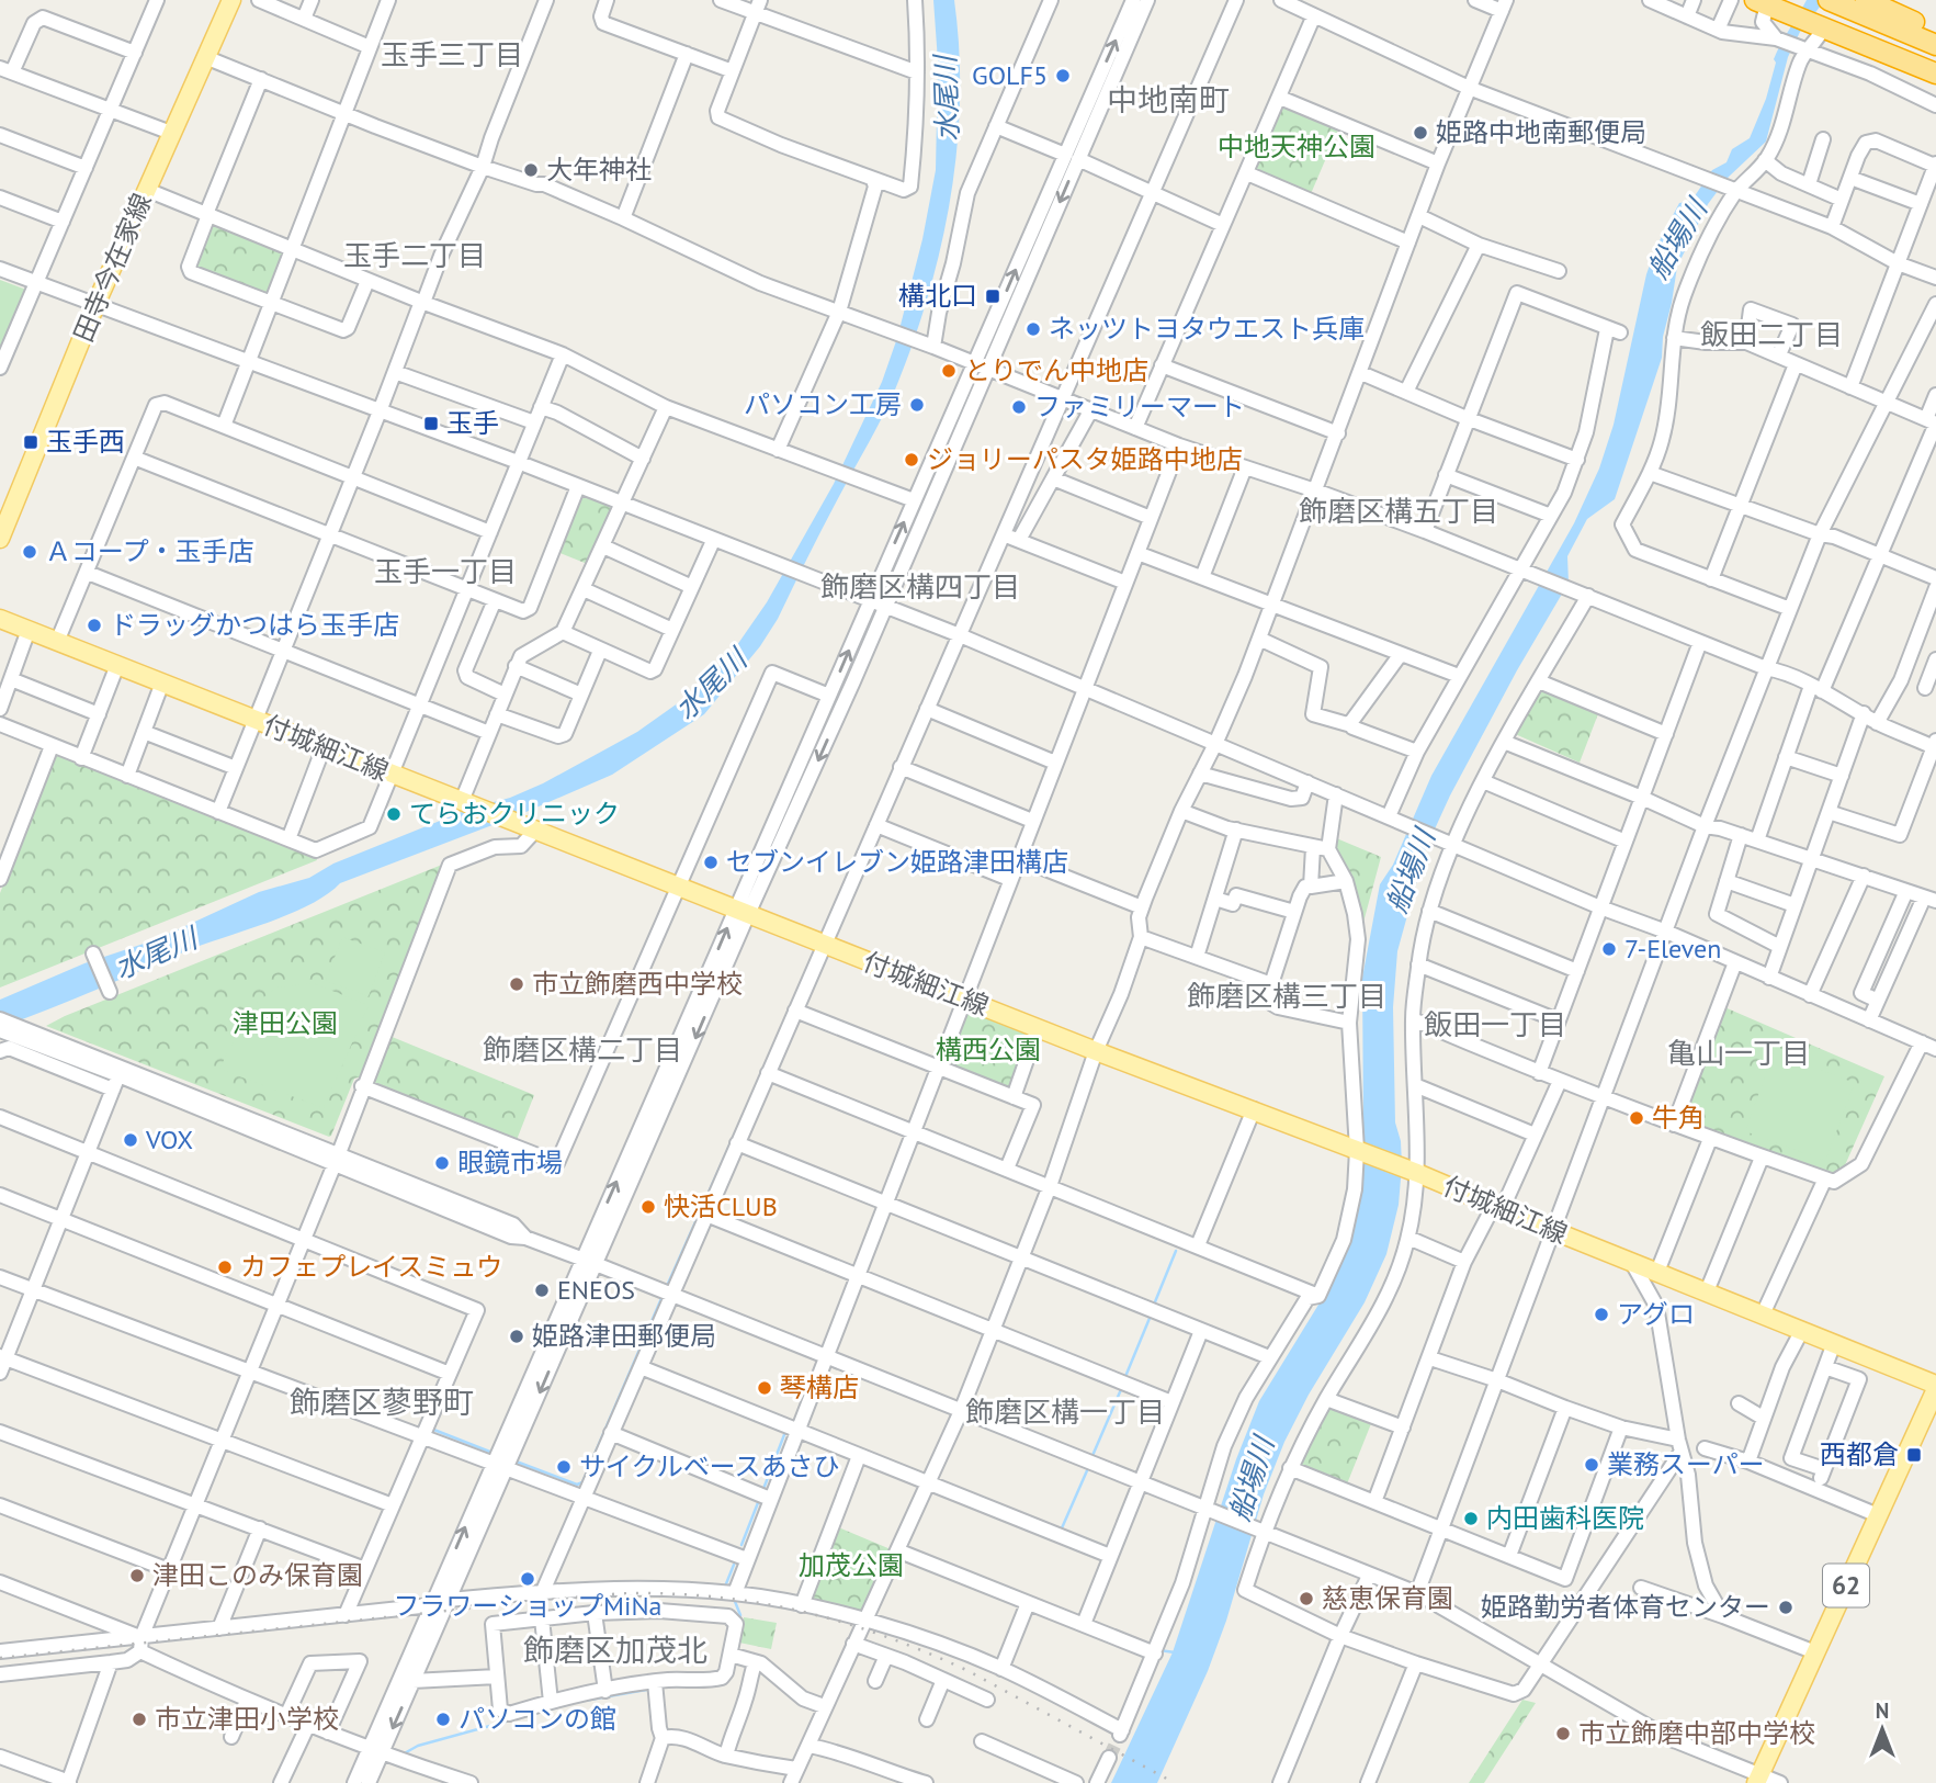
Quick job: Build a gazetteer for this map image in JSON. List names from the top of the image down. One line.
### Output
{"streets":{"main road":["田寺今在家線","付城細江線","62"]},"crossings":[["付城細江線","62"]],"districts":["玉手三丁目","中地南町","玉手二丁目","飯田二丁目","飾磨区構五丁目","玉手一丁目","飾磨区構四丁目","飾磨区構三丁目","飯田一丁目","飾磨区構二丁目","亀山一丁目","飾磨区蓼野町","飾磨区構一丁目","飾磨区加茂北"],"water":["水尾川","船場川"],"parks":["中地天神公園","津田公園","構西公園","加茂公園"],"places":{"other":["GOLF5","姫路中地南郵便局","大年神社","ネッツトヨタウエスト兵庫","とりでん中地店","パソコン工房","ファミリーマート","ジョリーパスタ姫路中地店","Ａコープ・玉手店","ドラッグかつはら玉手店","てらおクリニック","セブンイレブン姫路津田構店","7-Eleven","市立飾磨西中学校","牛角","VOX","眼鏡市場","快活CLUB","カフェプレイスミュウ","ENEOS","アグロ","姫路津田郵便局","琴構店","業務スーパー","サイクルベースあさひ","内田歯科医院","津田このみ保育園","フラワーショップMiNa","慈恵保育園","姫路勤労者体育センター","市立津田小学校","パソコンの館","市立飾磨中部中学校"],"transit":["構北口","玉手","玉手西","西都倉"]},"north":"top"}
